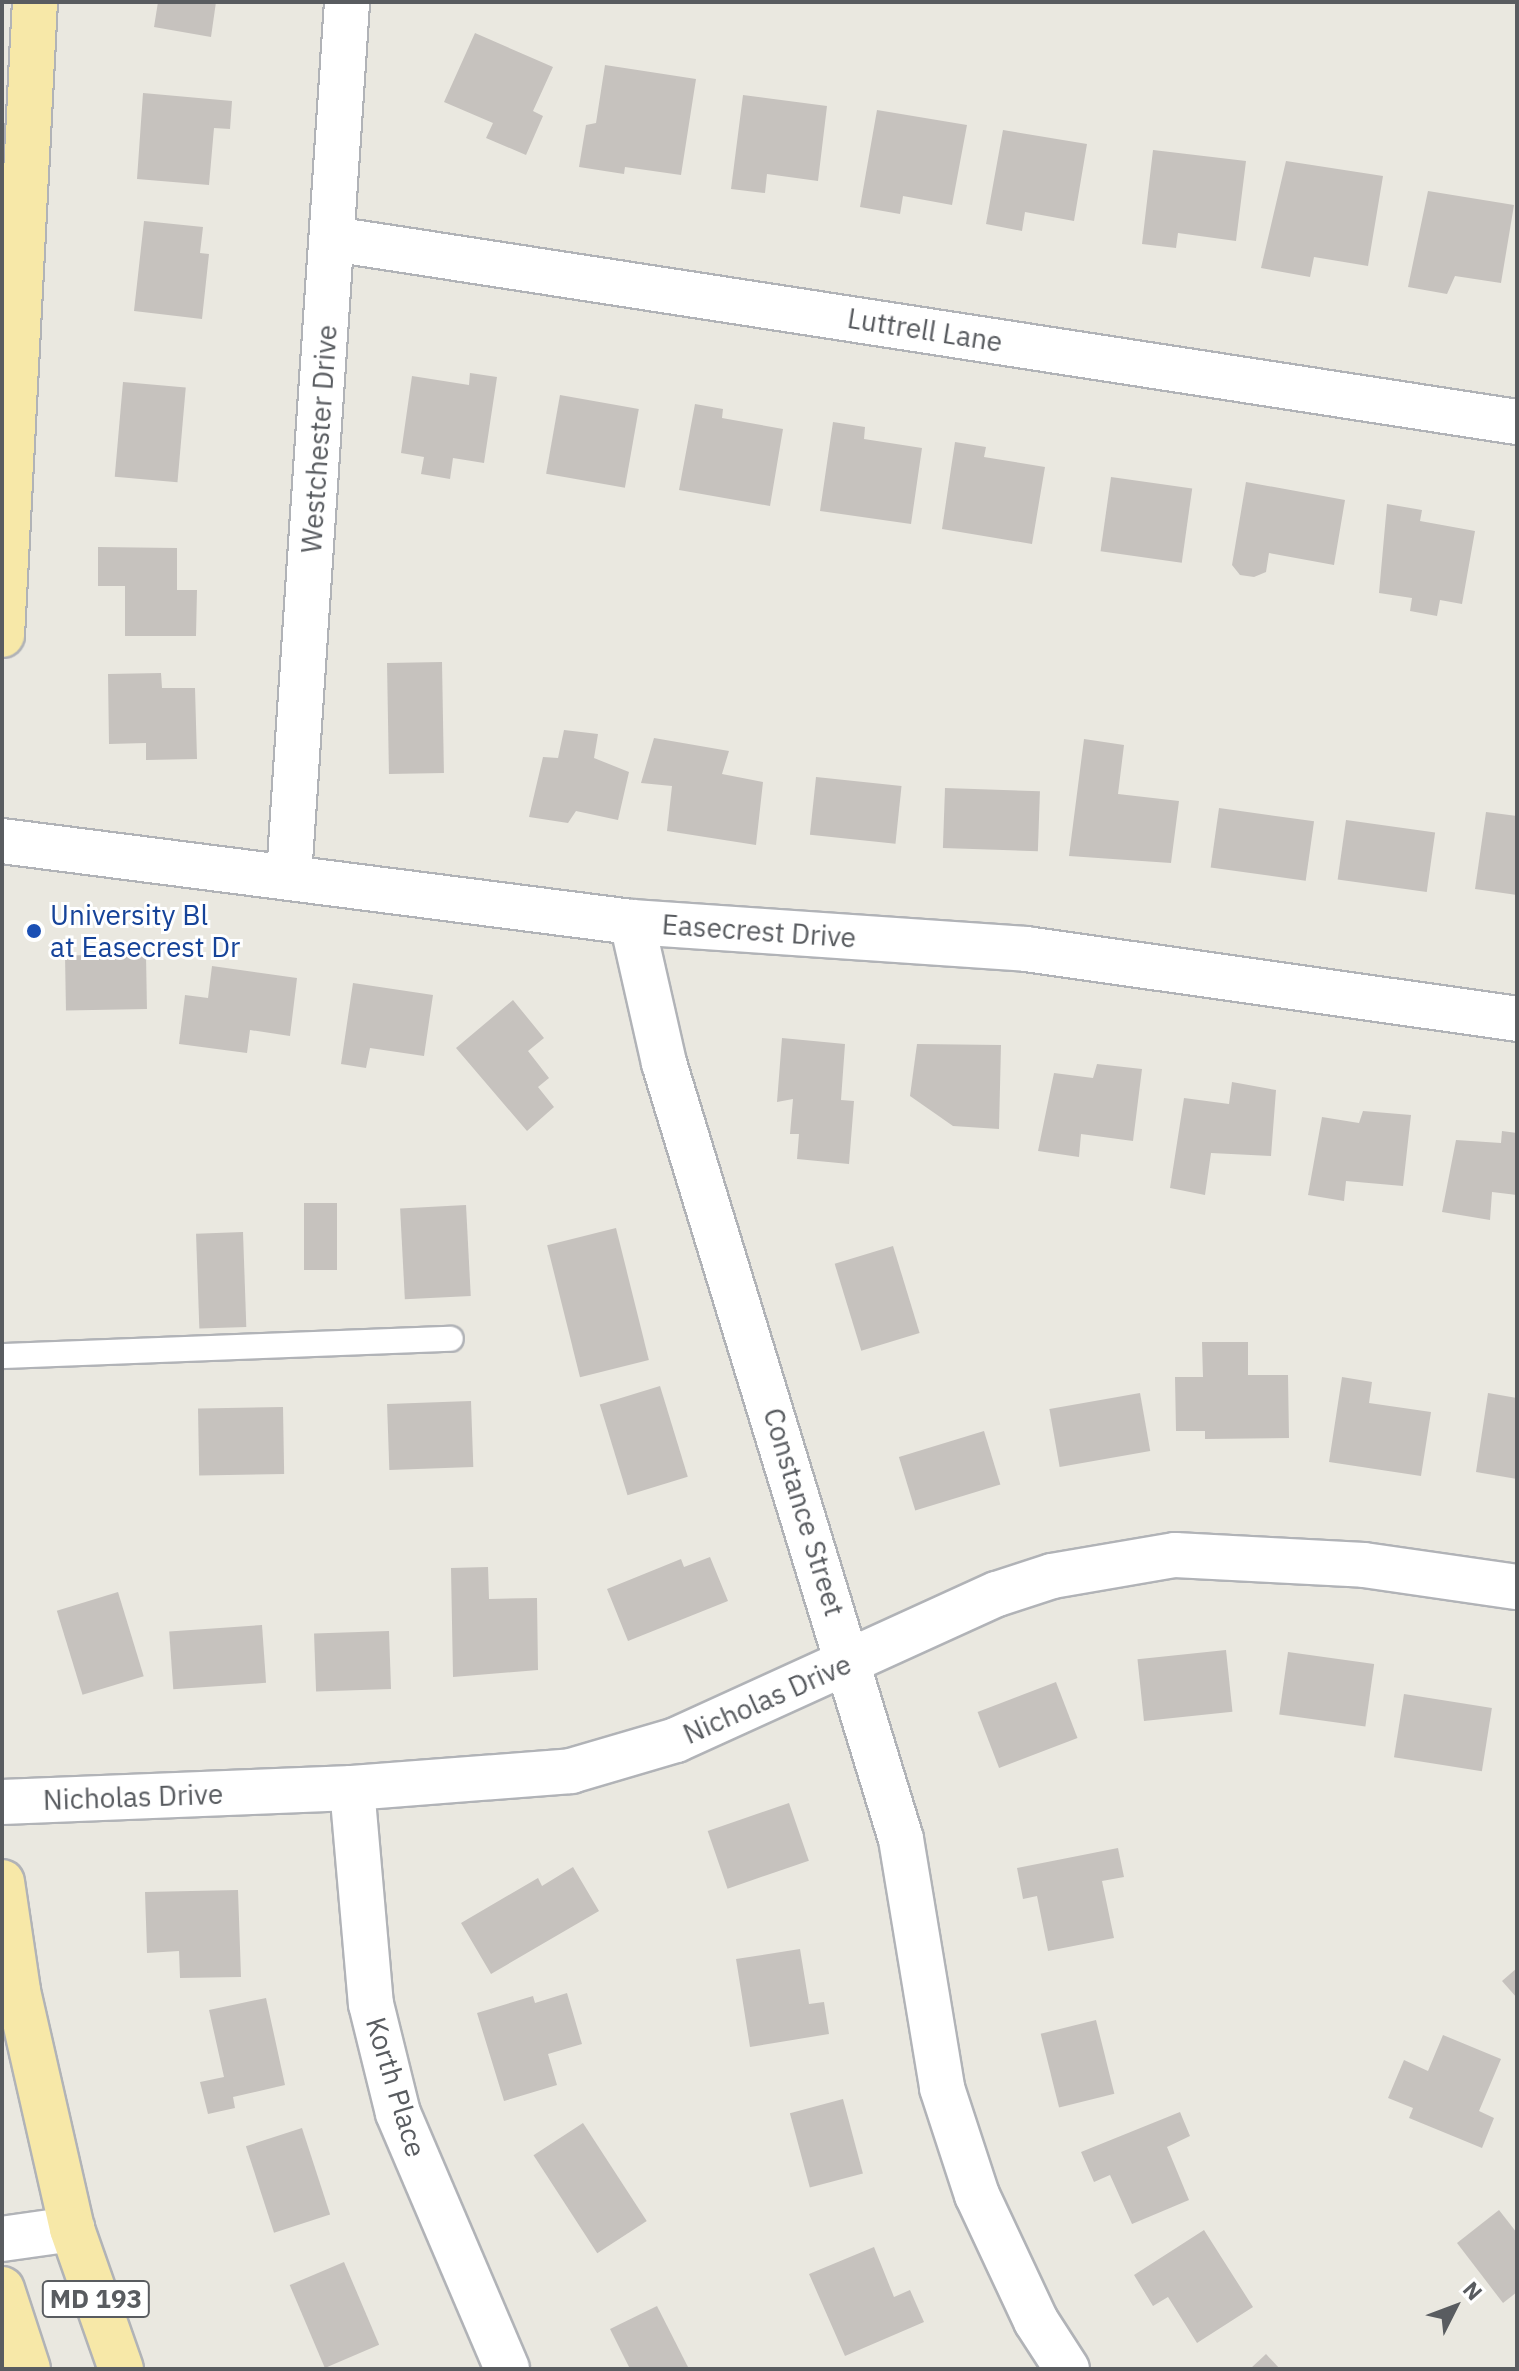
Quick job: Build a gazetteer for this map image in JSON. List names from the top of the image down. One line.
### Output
{"streets":{"main road":["MD 193"],"street":["Luttrell Lane","Westchester Drive","Easecrest Drive","Constance Street","Nicholas Drive","Korth Place"]},"crossings":[["Luttrell Lane","Westchester Drive"],["Westchester Drive","Easecrest Drive"],["Easecrest Drive","Constance Street"],["Constance Street","Nicholas Drive"],["Nicholas Drive","Korth Place"]],"places":["University Bl at Easecrest Dr"],"north":"top right"}
